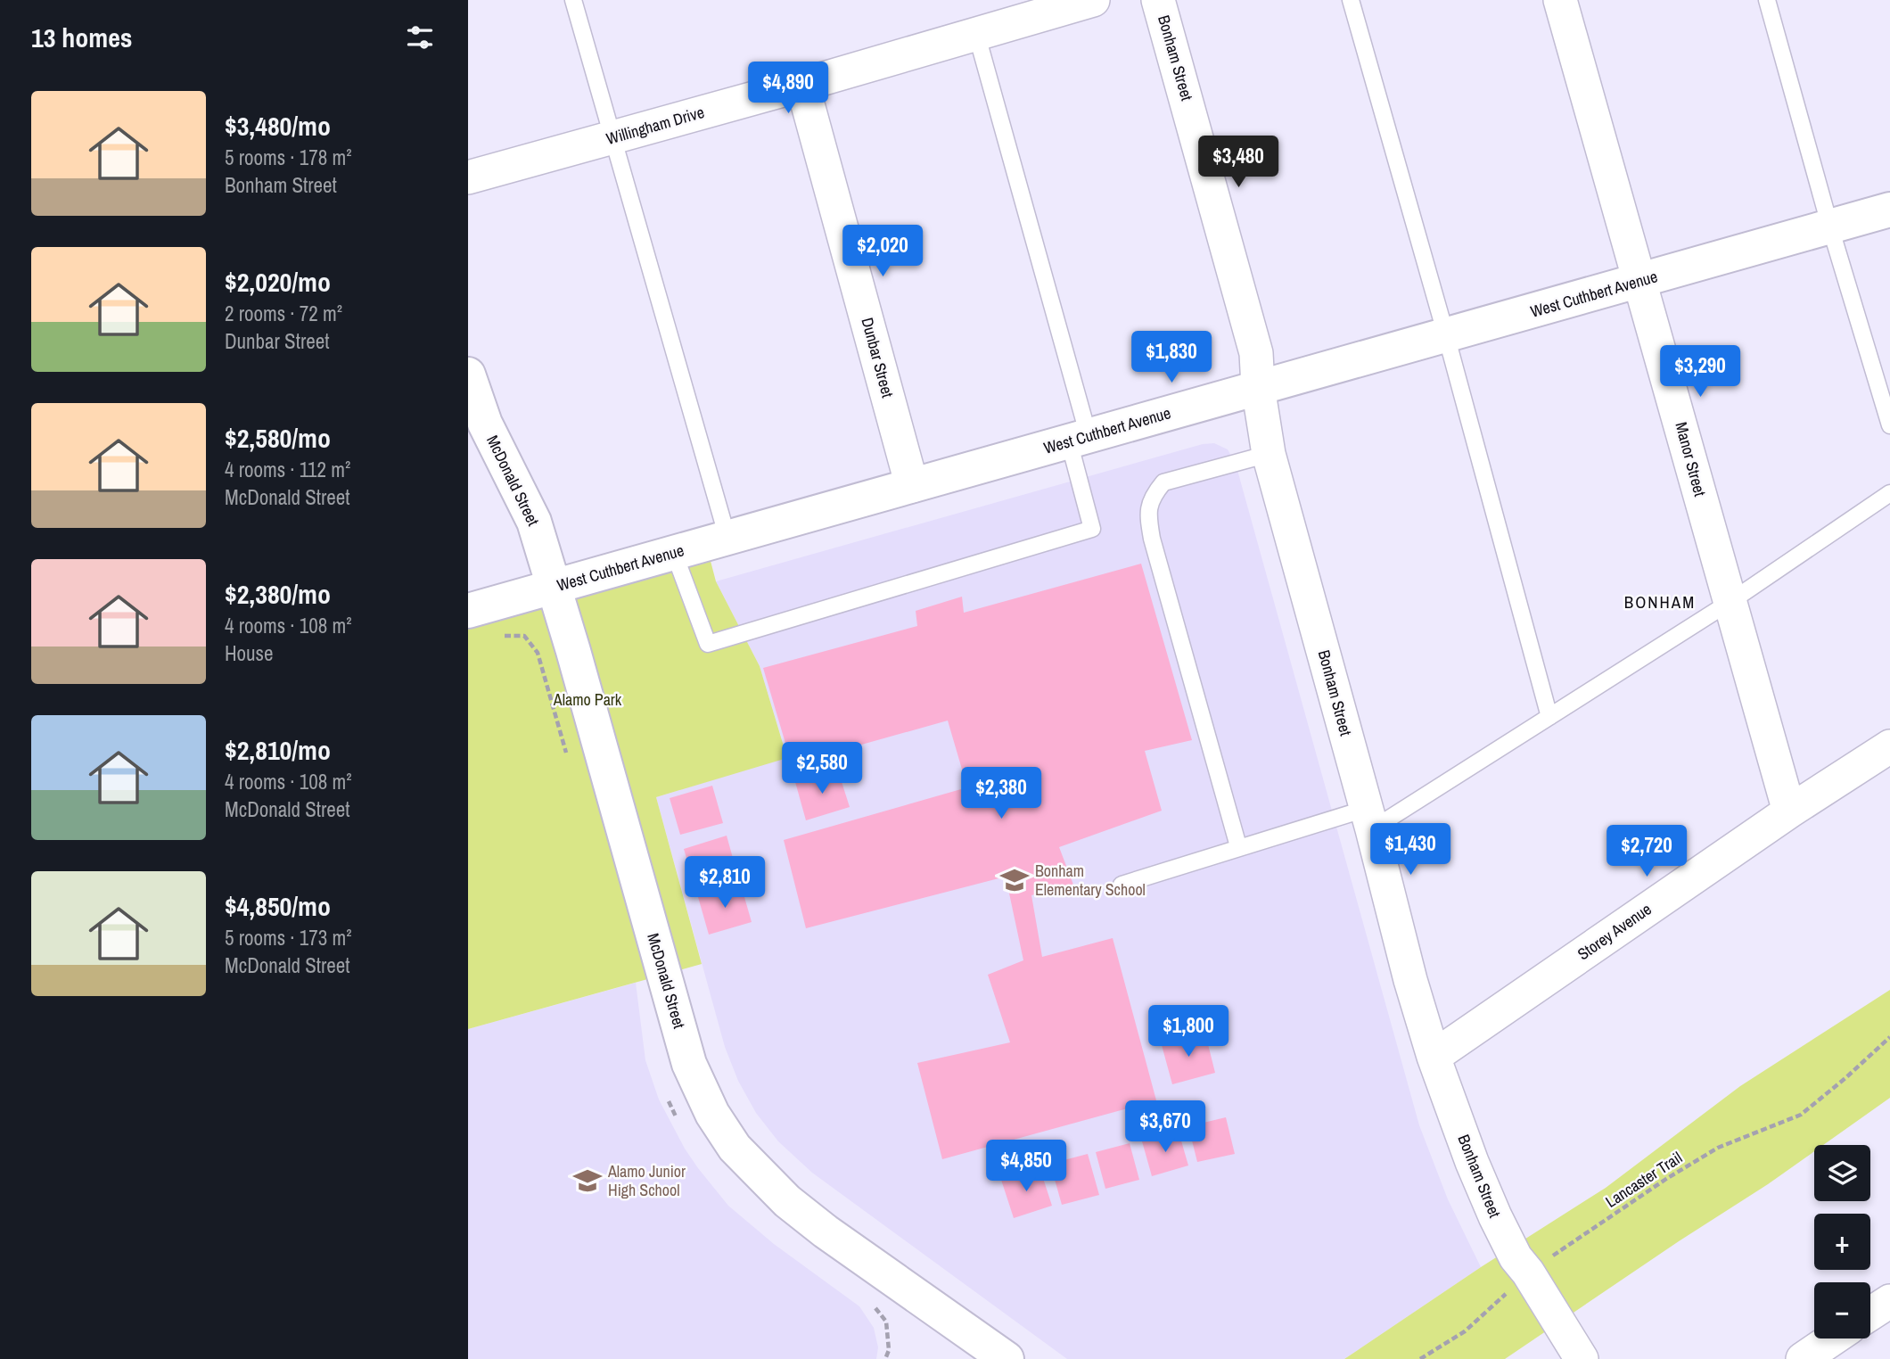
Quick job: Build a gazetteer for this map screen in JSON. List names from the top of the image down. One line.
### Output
{"streets":{"street":["Bonham Street","Willingham Drive","West Cuthbert Avenue","Dunbar Street","Manor Street","McDonald Street","Storey Avenue"],"path":["Lancaster Trail"]},"crossings":[["Bonham Street","West Cuthbert Avenue"],["Bonham Street","Storey Avenue"],["Bonham Street","Lancaster Trail"],["Willingham Drive","Dunbar Street"],["West Cuthbert Avenue","Dunbar Street"],["West Cuthbert Avenue","Manor Street"],["West Cuthbert Avenue","McDonald Street"],["Manor Street","Storey Avenue"]],"districts":["BONHAM"],"parks":["Alamo Park"],"places":{"school or university":["Bonham Elementary School","Alamo Junior High School"]},"page":{"heading":"13 homes","price":["$4,890","$3,480","$2,020","$1,830","$3,290","$2,580","$2,380","$1,430","$2,720","$2,810","$1,800","$3,670","$4,850"],"list":[{"name":"$3,480/mo","note":"5 rooms · 178 m² · Bonham Street"},{"name":"$2,020/mo","note":"2 rooms · 72 m² · Dunbar Street"},{"name":"$2,580/mo","note":"4 rooms · 112 m² · McDonald Street"},{"name":"$2,380/mo","note":"4 rooms · 108 m² · House"},{"name":"$2,810/mo","note":"4 rooms · 108 m² · McDonald Street"},{"name":"$4,850/mo","note":"5 rooms · 173 m² · McDonald Street"}],"map_buttons":["+","−"]}}
